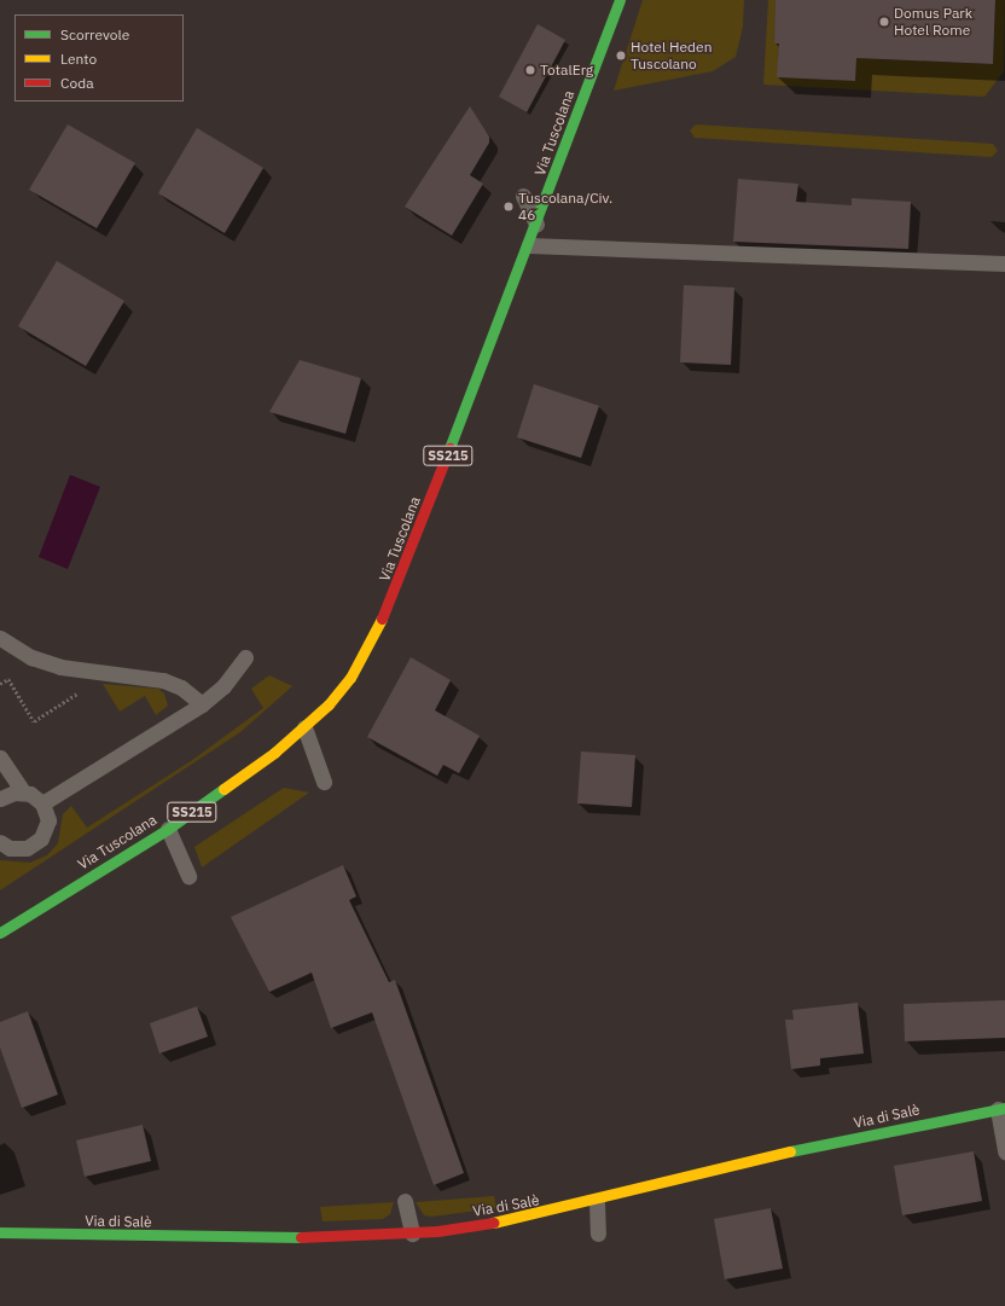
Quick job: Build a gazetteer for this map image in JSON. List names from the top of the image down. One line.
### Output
{"streets":{"main road":["Via Tuscolana","SS215","Via di Salè"]},"places":["Domus Park Hotel Rome","Hotel Heden Tuscolano","TotalErg","Tuscolana/Civ. 46"],"legend":["Scorrevole","Lento","Coda"]}
